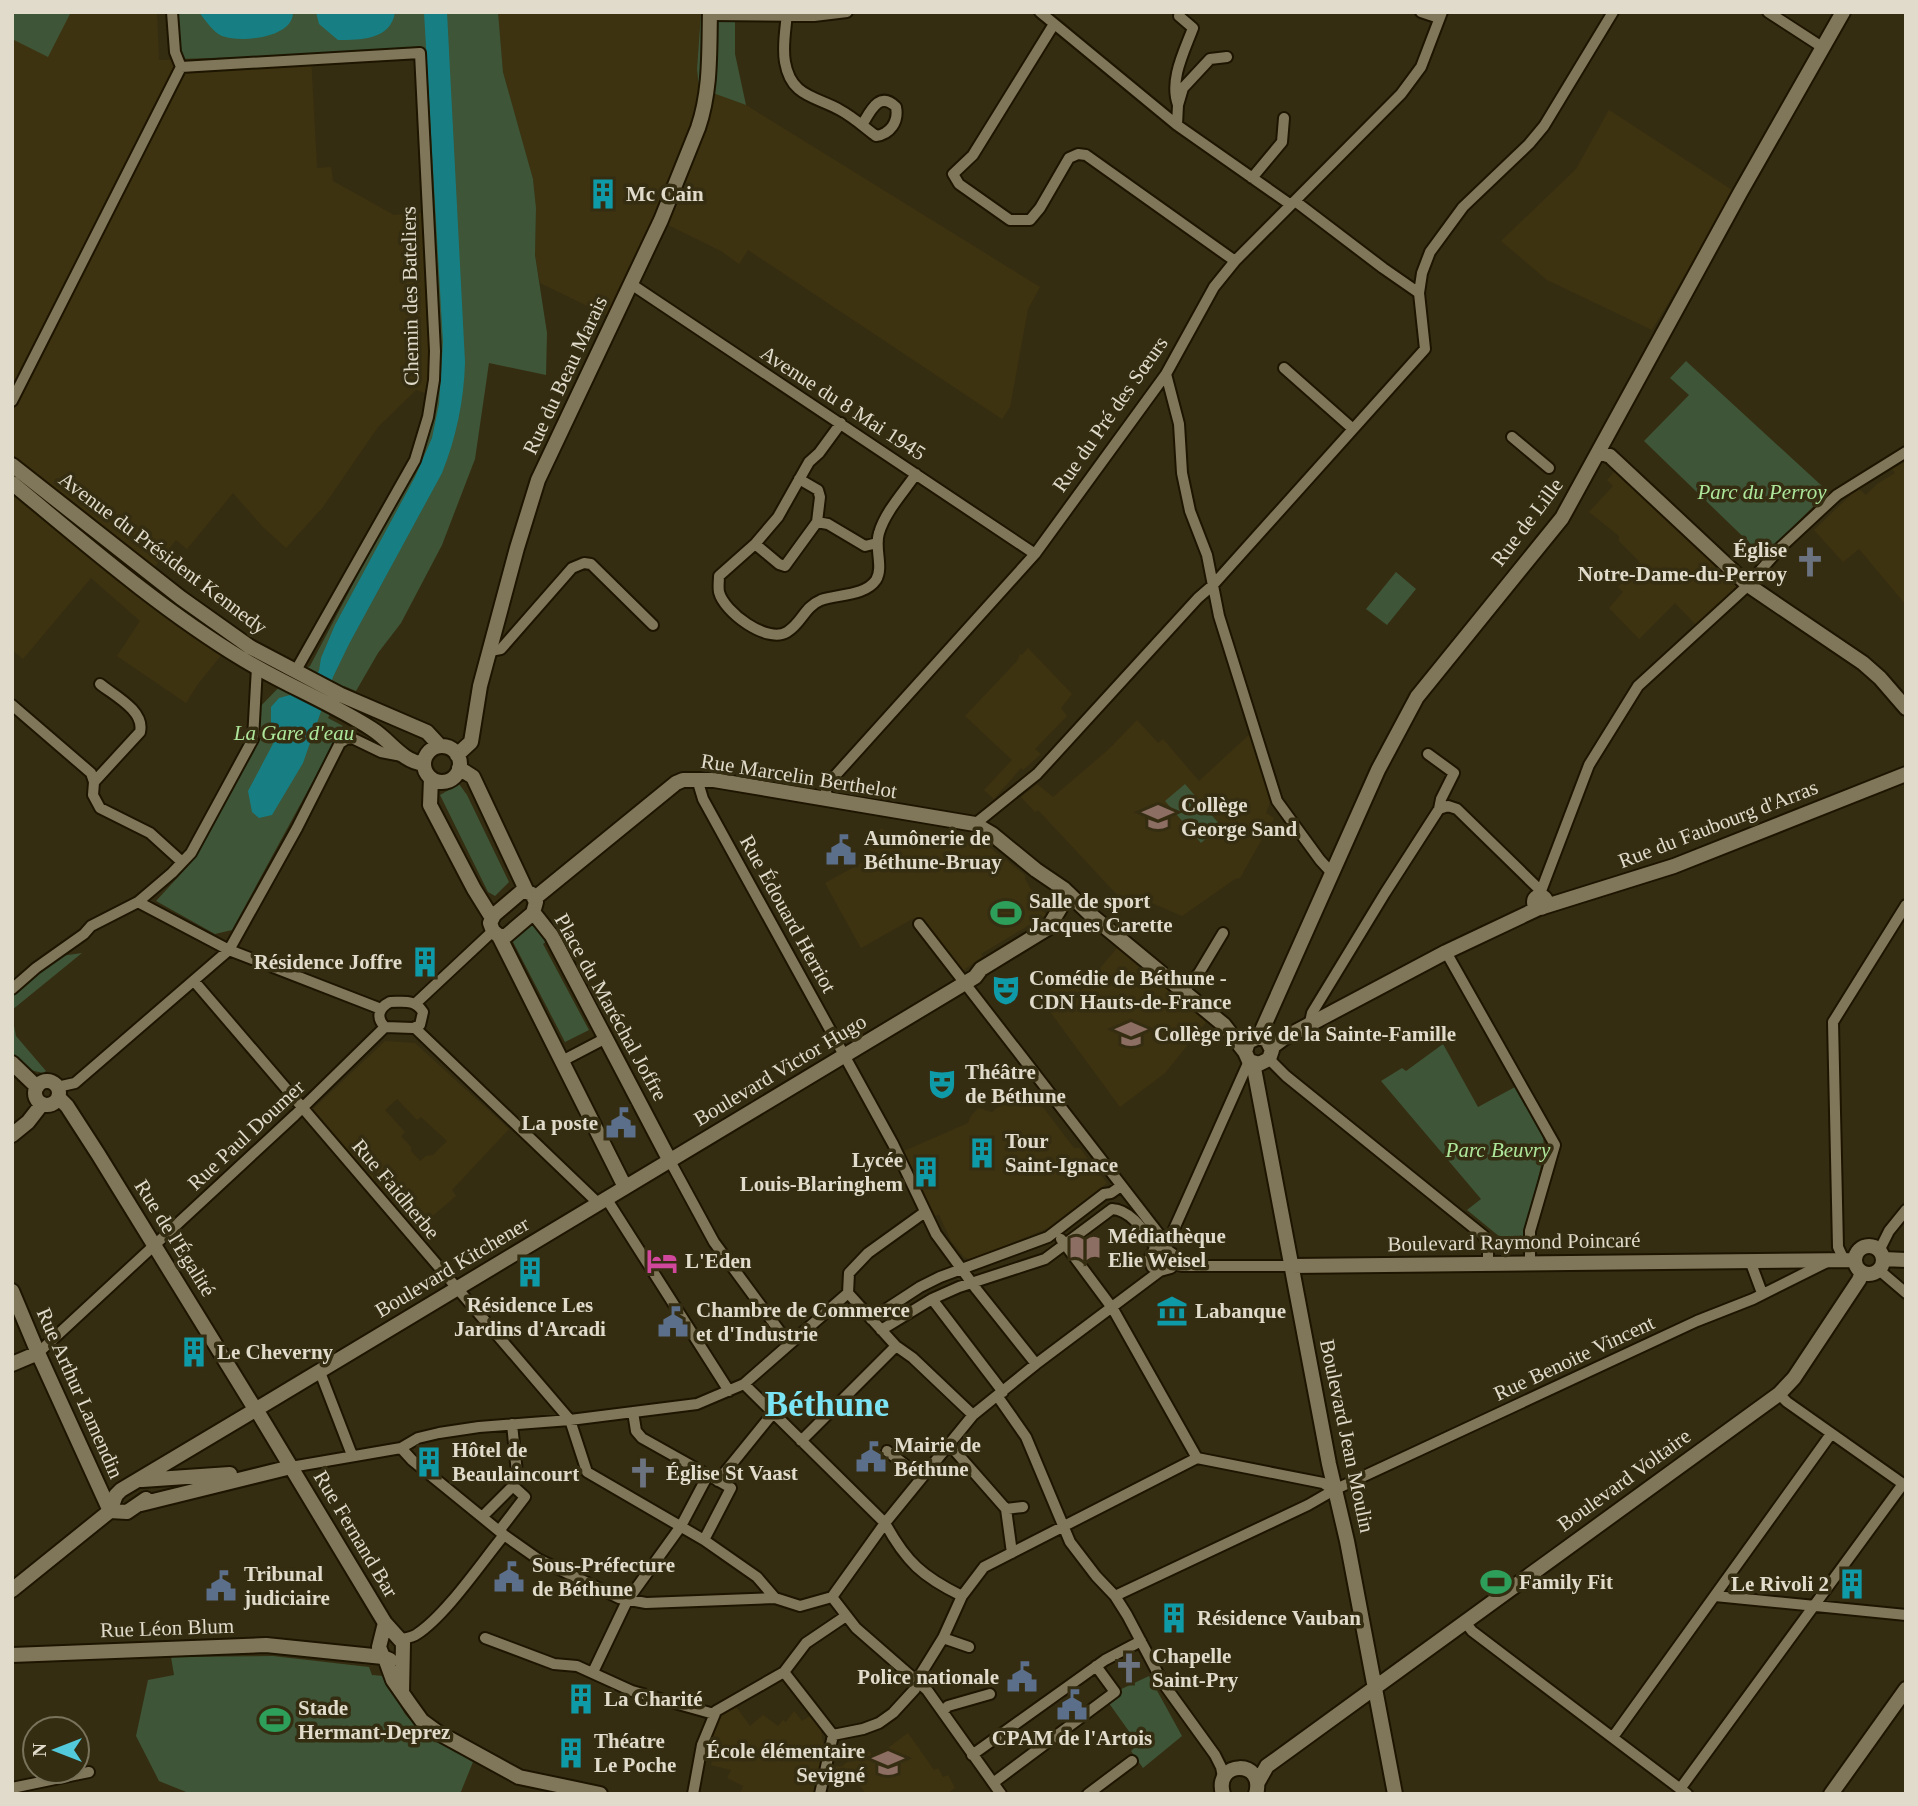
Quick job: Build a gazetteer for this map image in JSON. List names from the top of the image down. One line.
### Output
{"streets":{"main road":["Rue du Beau Marais","Rue de Lille","Avenue du Président Kennedy","Rue Marcelin Berthelot","Rue du Faubourg d'Arras","Place du Maréchal Joffre","Boulevard Victor Hugo","Rue de l'Égalité","Boulevard Raymond Poincaré","Boulevard Kitchener","Rue Arthur Lamendin","Boulevard Jean Moulin","Boulevard Voltaire","Rue Fernand Bar","Rue Léon Blum"],"street":["Chemin des Bateliers","Avenue du 8 Mai 1945","Rue du Pré des Sœurs","Rue Édouard Herriot","Rue Paul Doumer","Rue Faidherbe","Rue Benoite Vincent"]},"crossings":[["Chemin des Bateliers","Avenue du Président Kennedy"],["Rue du Beau Marais","Avenue du 8 Mai 1945"],["Rue du Beau Marais","Place du Maréchal Joffre"],["Avenue du 8 Mai 1945","Rue du Pré des Sœurs"],["Rue du Pré des Sœurs","Rue Marcelin Berthelot"],["Rue de Lille","Boulevard Jean Moulin"],["Rue Marcelin Berthelot","Rue Édouard Herriot"],["Rue Marcelin Berthelot","Place du Maréchal Joffre"],["Rue Marcelin Berthelot","Boulevard Victor Hugo"],["Rue Édouard Herriot","Boulevard Victor Hugo"],["Place du Maréchal Joffre","Boulevard Victor Hugo"],["Boulevard Victor Hugo","Boulevard Kitchener"],["Rue Paul Doumer","Rue Faidherbe"],["Rue Paul Doumer","Rue de l'Égalité"],["Rue Paul Doumer","Rue Arthur Lamendin"],["Rue Faidherbe","Boulevard Kitchener"],["Rue de l'Égalité","Boulevard Kitchener"],["Rue de l'Égalité","Rue Fernand Bar"],["Boulevard Raymond Poincaré","Rue Benoite Vincent"],["Boulevard Raymond Poincaré","Boulevard Jean Moulin"],["Boulevard Raymond Poincaré","Boulevard Voltaire"],["Boulevard Kitchener","Rue Arthur Lamendin"],["Rue Benoite Vincent","Boulevard Jean Moulin"],["Rue Benoite Vincent","Boulevard Voltaire"],["Boulevard Jean Moulin","Boulevard Voltaire"],["Rue Fernand Bar","Rue Léon Blum"]],"districts":["Béthune"],"parks":["Parc du Perroy","La Gare d'eau","Parc Beuvry"],"places":{"building":["Mc Cain","Résidence Joffre","Tour Saint-Ignace","Lycée Louis-Blaringhem","Résidence Les Jardins d'Arcadi","Le Cheverny","Hôtel de Beaulaincourt","Le Rivoli 2","Résidence Vauban","La Charité","Théatre Le Poche"],"church":["Église Notre-Dame-du-Perroy","Église St Vaast","Chapelle Saint-Pry"],"school or university":["Collège George Sand","Collège privé de la Sainte-Famille","École élémentaire Sevigné"],"public building":["Aumônerie de Béthune-Bruay","La poste","Chambre de Commerce et d'Industrie","Mairie de Béthune","Sous-Préfecture de Béthune","Tribunal judiciaire","Police nationale","CPAM de l'Artois"],"sports":["Salle de sport Jacques Carette","Family Fit","Stade Hermant-Deprez"],"theatre":["Comédie de Béthune - CDN Hauts-de-France","Théâtre de Béthune"],"library":["Médiathèque Elie Weisel"],"hotel":["L'Eden"],"museum":["Labanque"]},"north":"left"}
